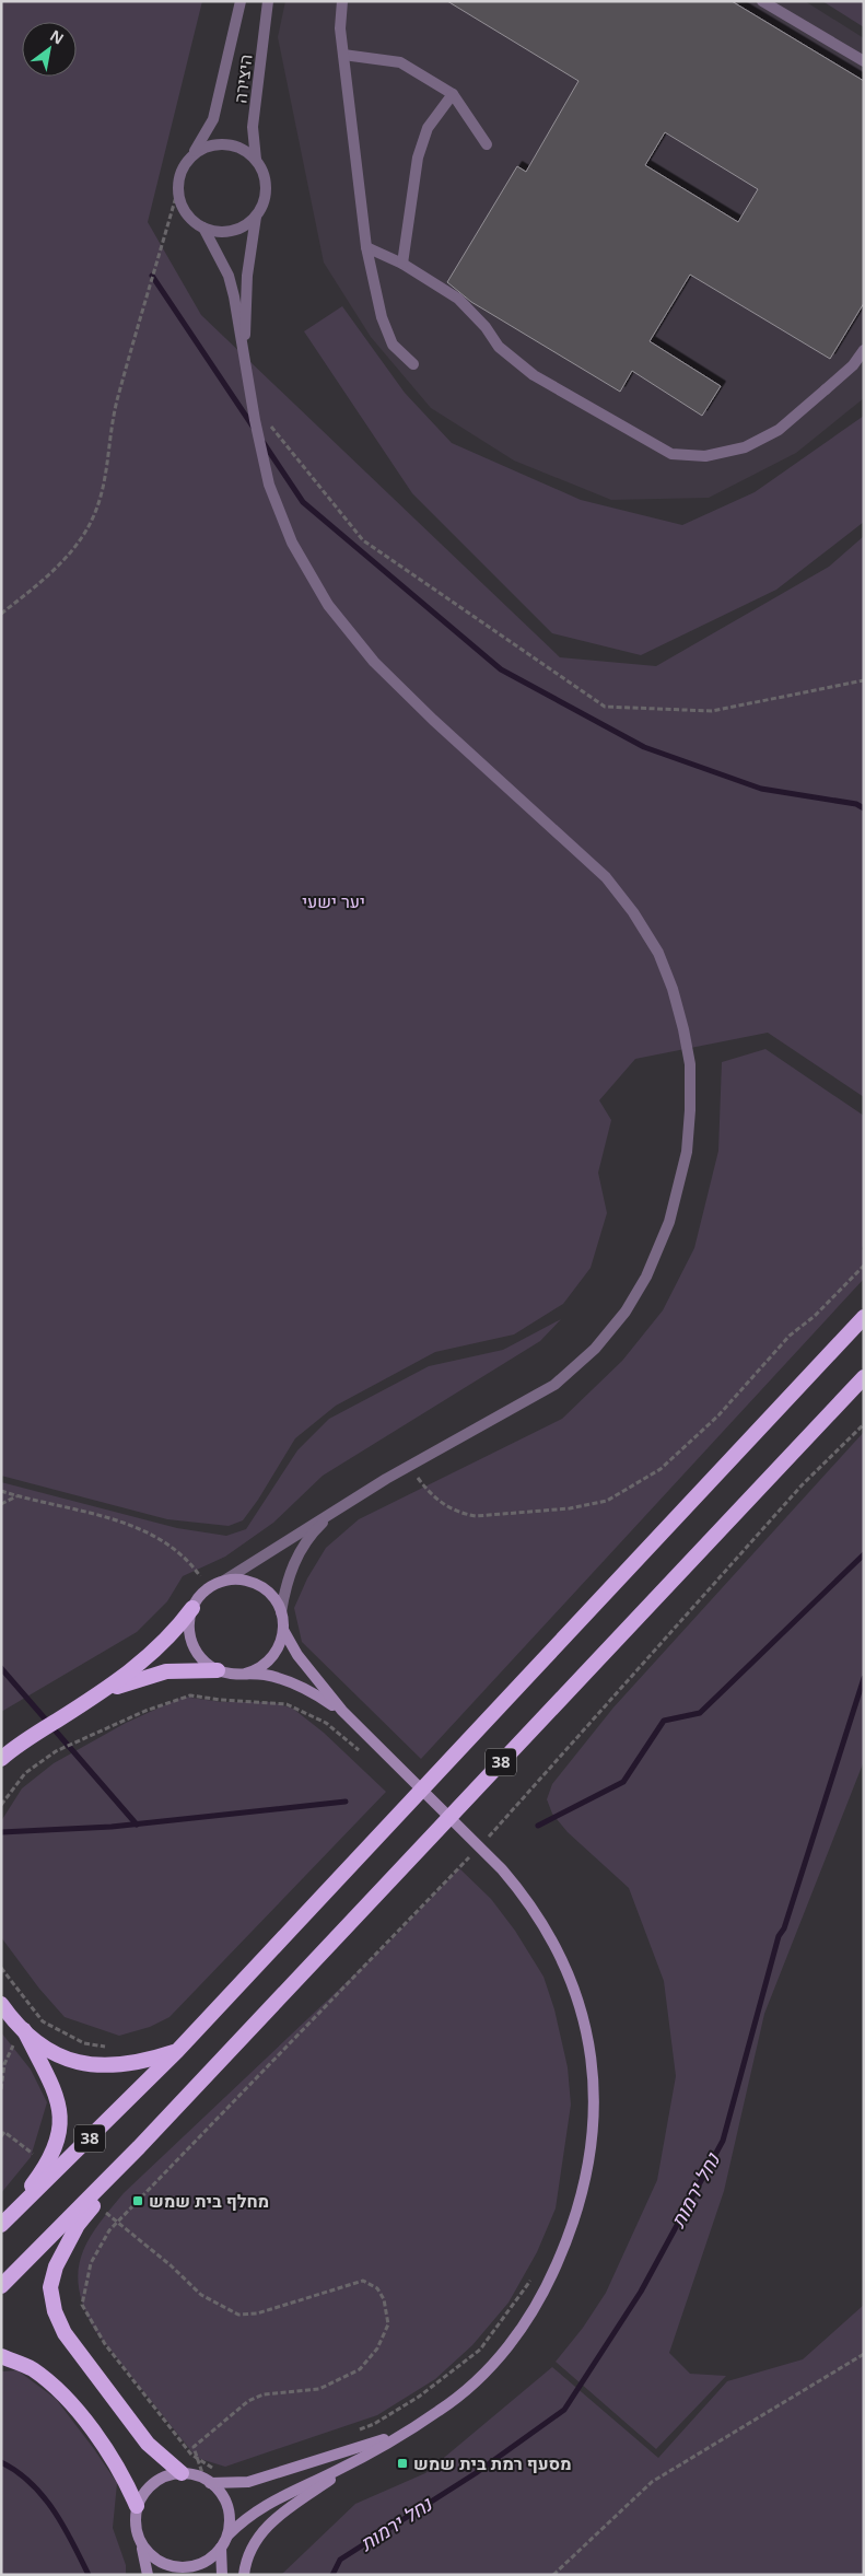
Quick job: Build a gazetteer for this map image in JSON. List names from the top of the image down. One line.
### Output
{"streets":{"highway":["38"],"street":["היצירה"]},"water":["נחל ירמות"],"parks":["יער ישעי"],"places":{"transit":["מחלף בית שמש","מסעף רמת בית שמש"]},"north":"top right"}
